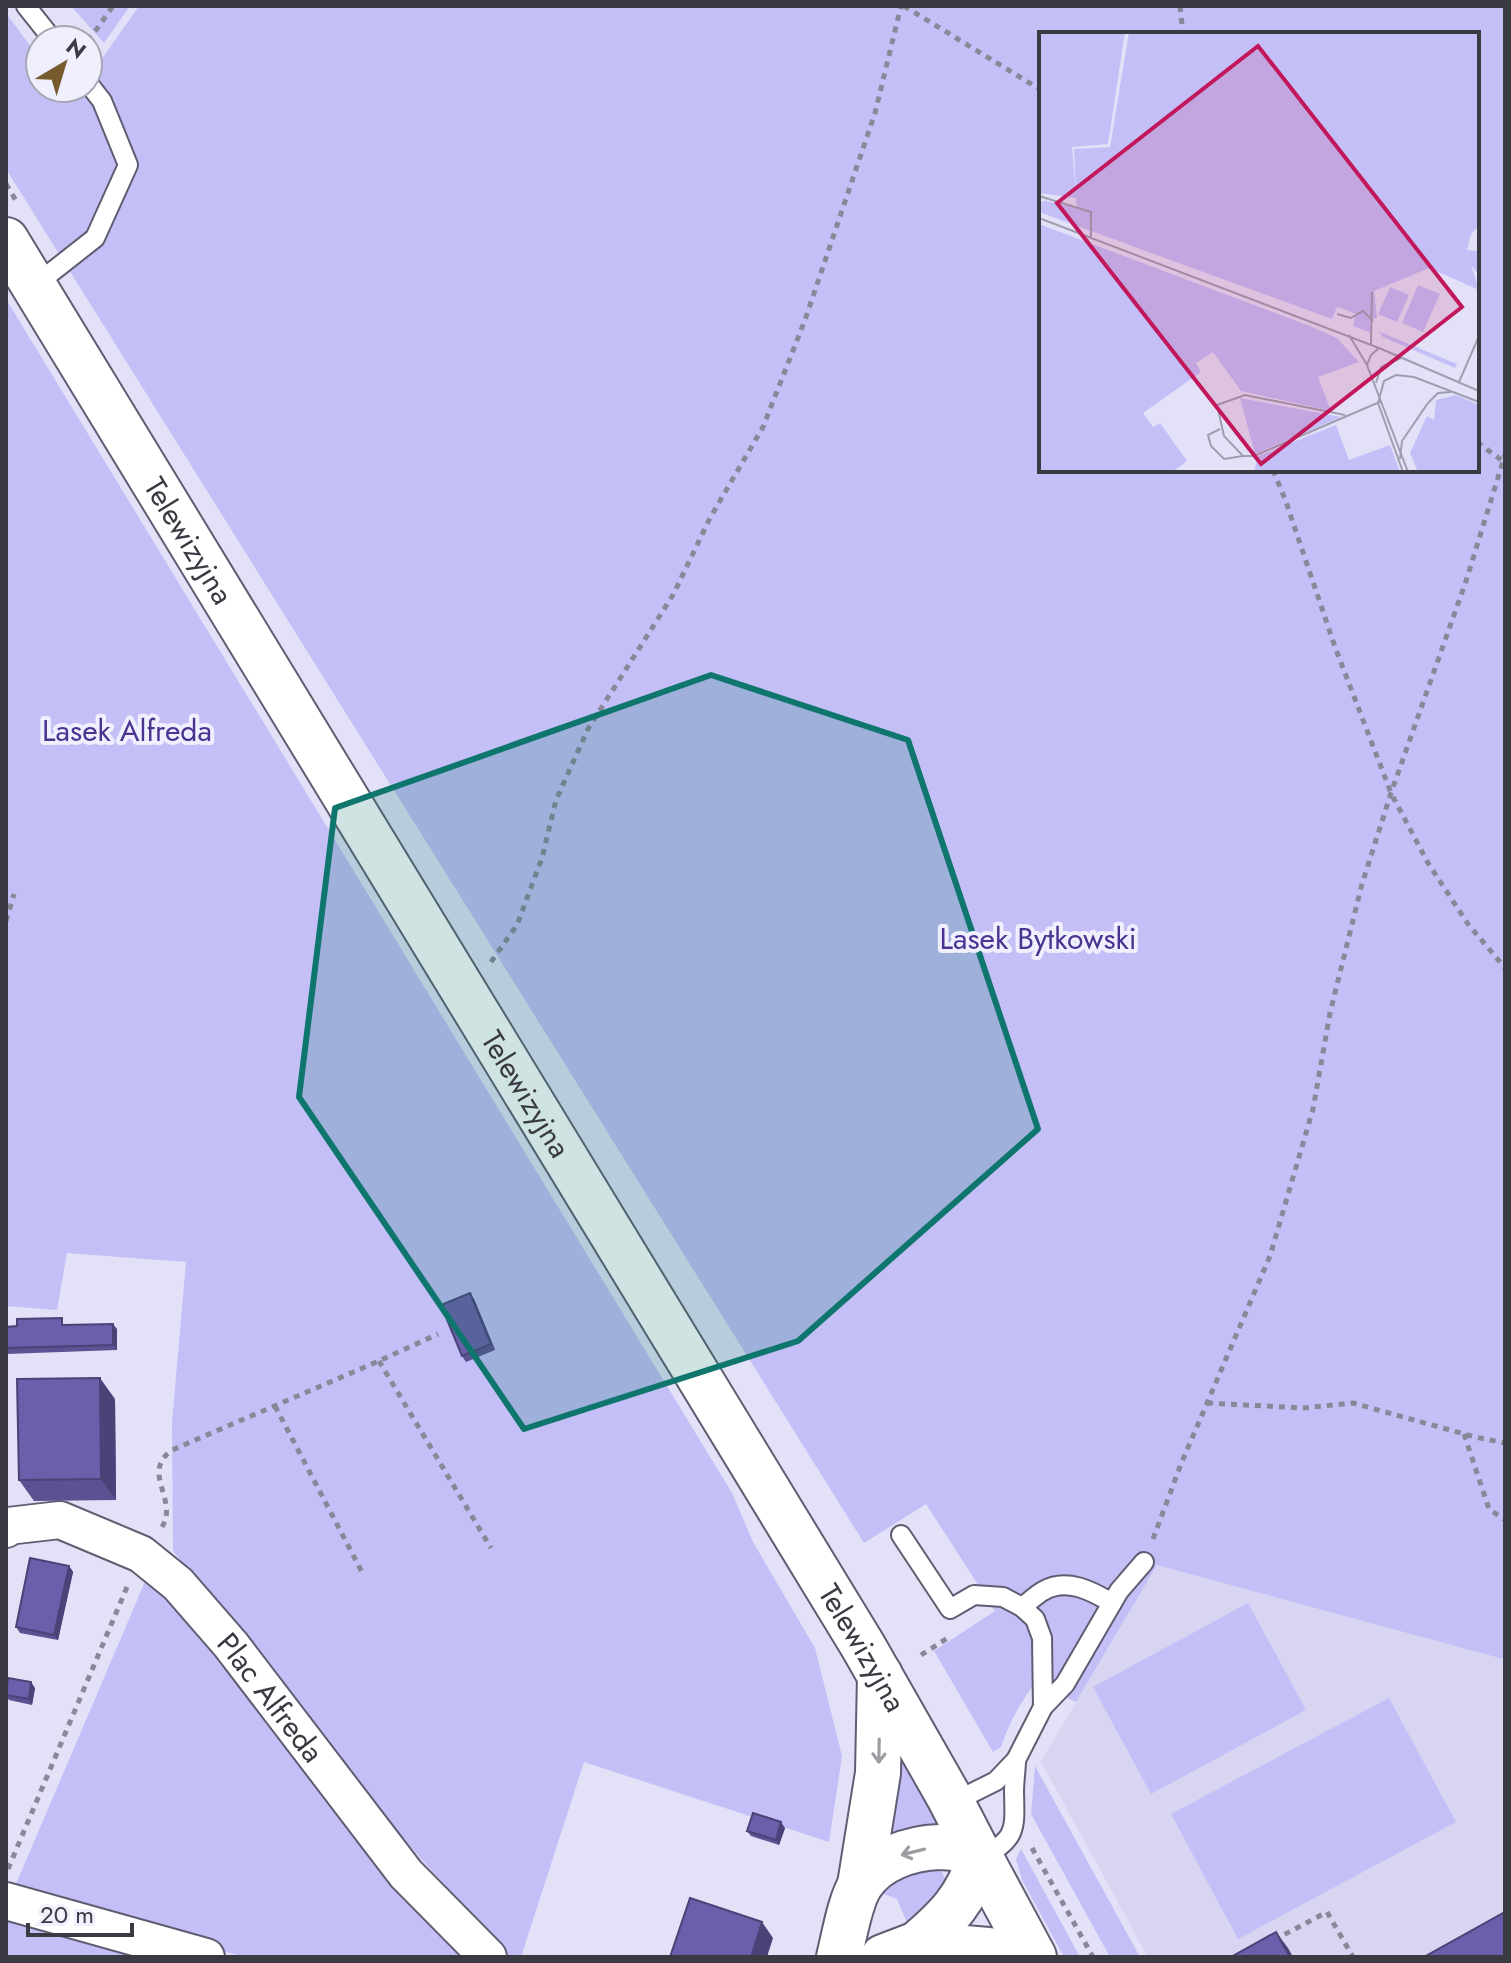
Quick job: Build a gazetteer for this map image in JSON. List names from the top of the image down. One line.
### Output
{"streets":{"street":["Telewizyjna","Plac Alfreda"]},"parks":["Lasek Alfreda","Lasek Bytkowski"],"scale_bar":"20 m","north":"top right"}
